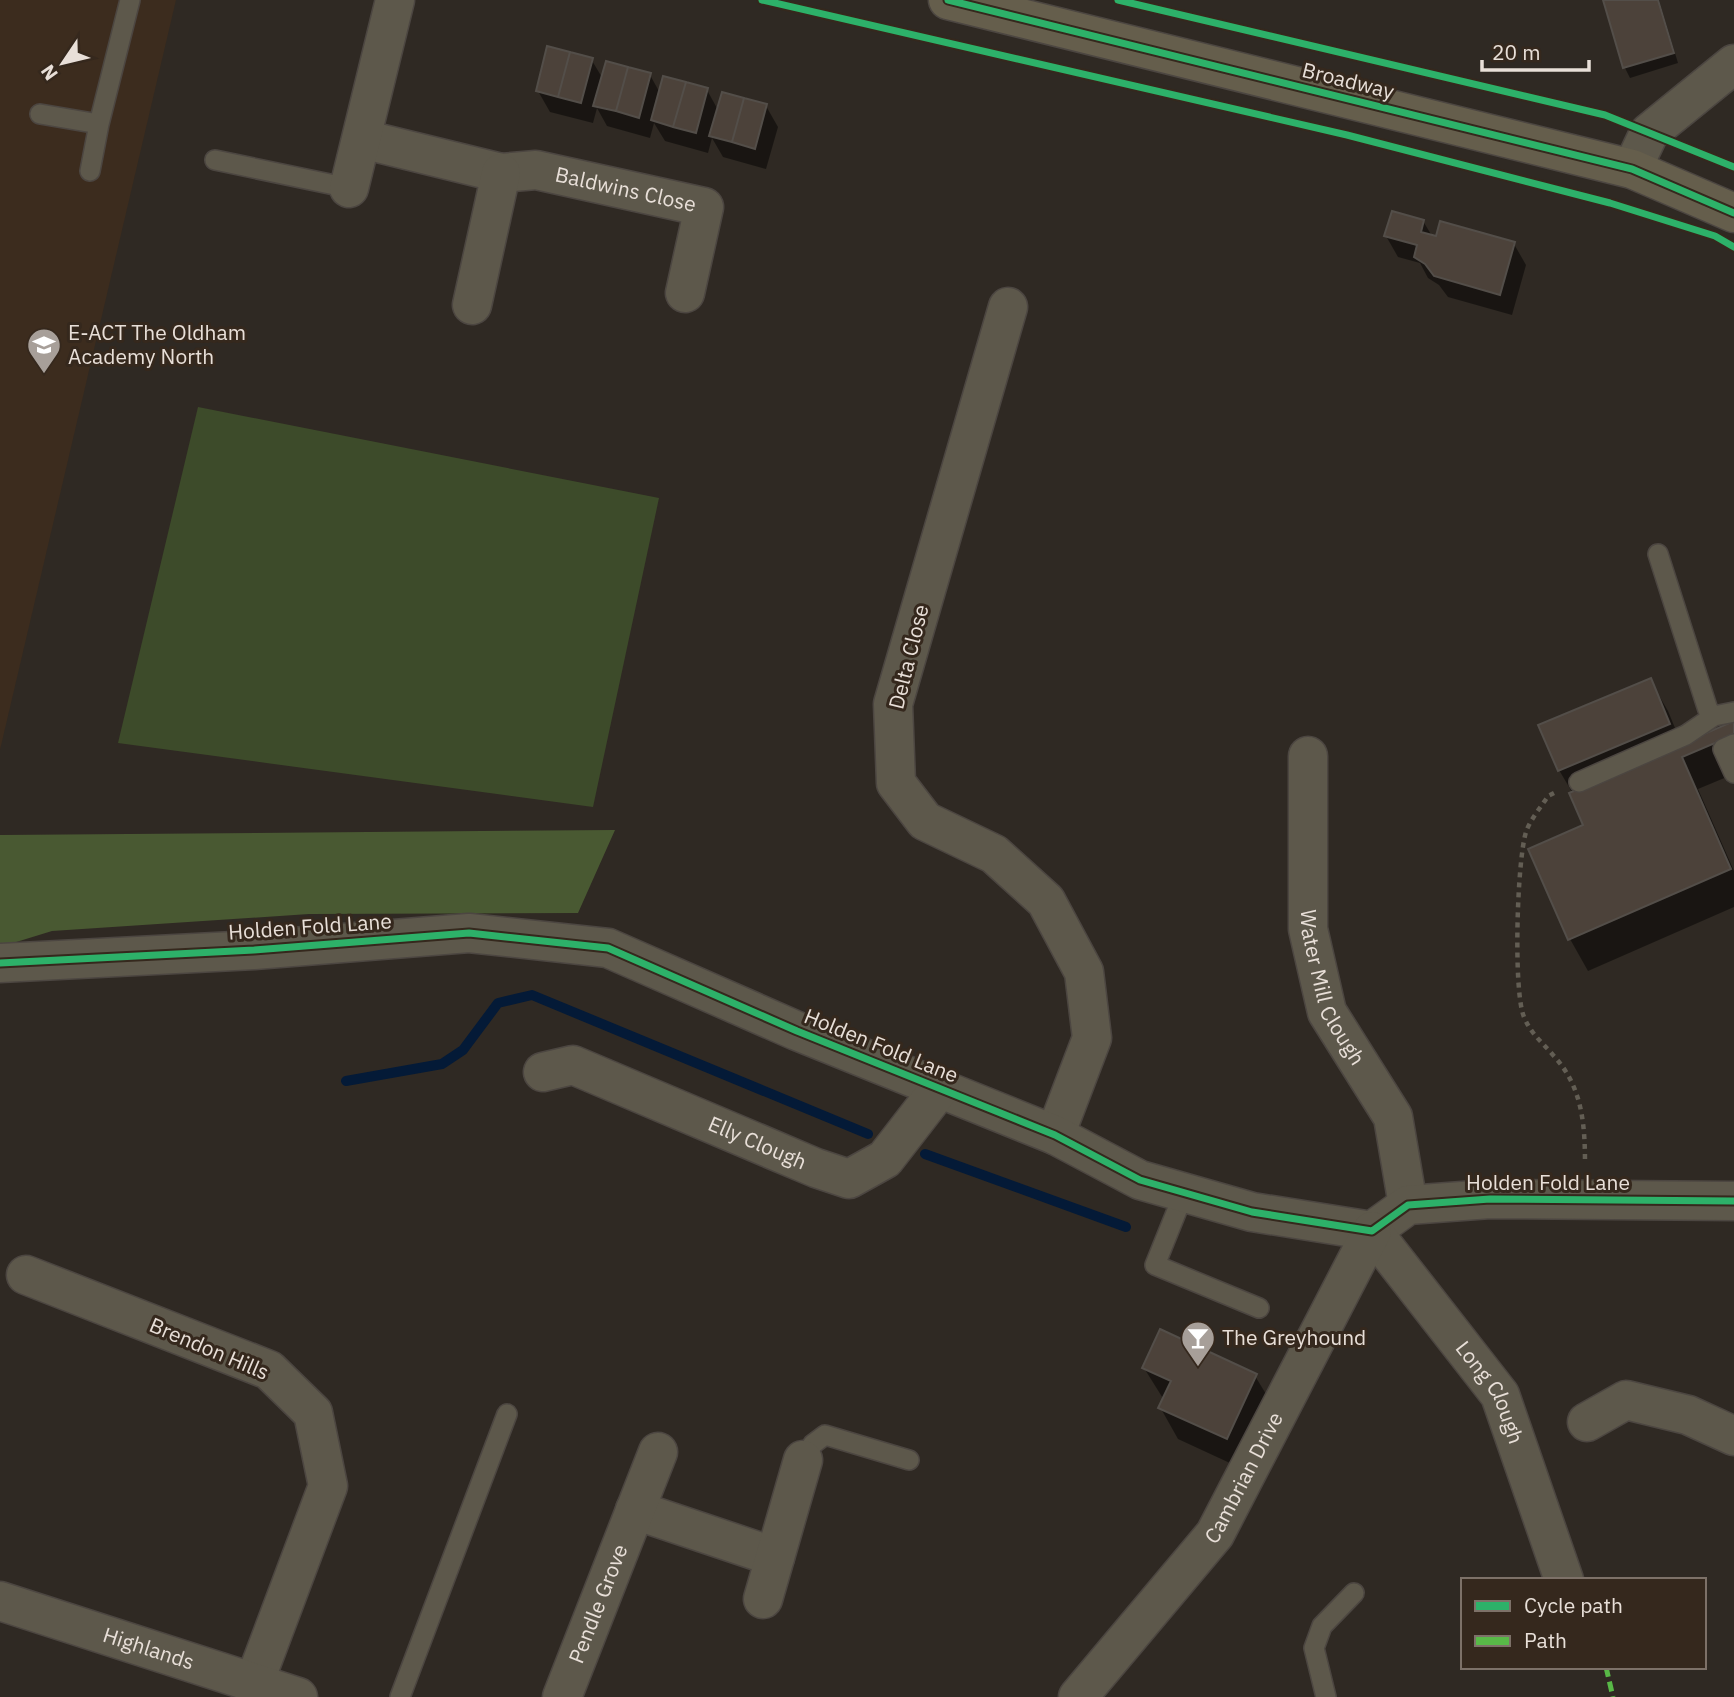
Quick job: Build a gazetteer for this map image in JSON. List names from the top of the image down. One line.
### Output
{"streets":{"main road":["Broadway"],"street":["Baldwins Close","Delta Close","Holden Fold Lane","Water Mill Clough","Elly Clough","Brendon Hills","Long Clough","Cambrian Drive","Pendle Grove","Highlands"]},"crossings":[["Delta Close","Holden Fold Lane"],["Holden Fold Lane","Water Mill Clough"],["Holden Fold Lane","Elly Clough"],["Holden Fold Lane","Long Clough"],["Holden Fold Lane","Cambrian Drive"],["Brendon Hills","Highlands"],["Long Clough","Cambrian Drive"]],"places":{"school or university":["E-ACT The Oldham Academy North"],"bar":["The Greyhound"]},"legend":["Cycle path","Path"],"scale_bar":"20 m","north":"bottom left"}
